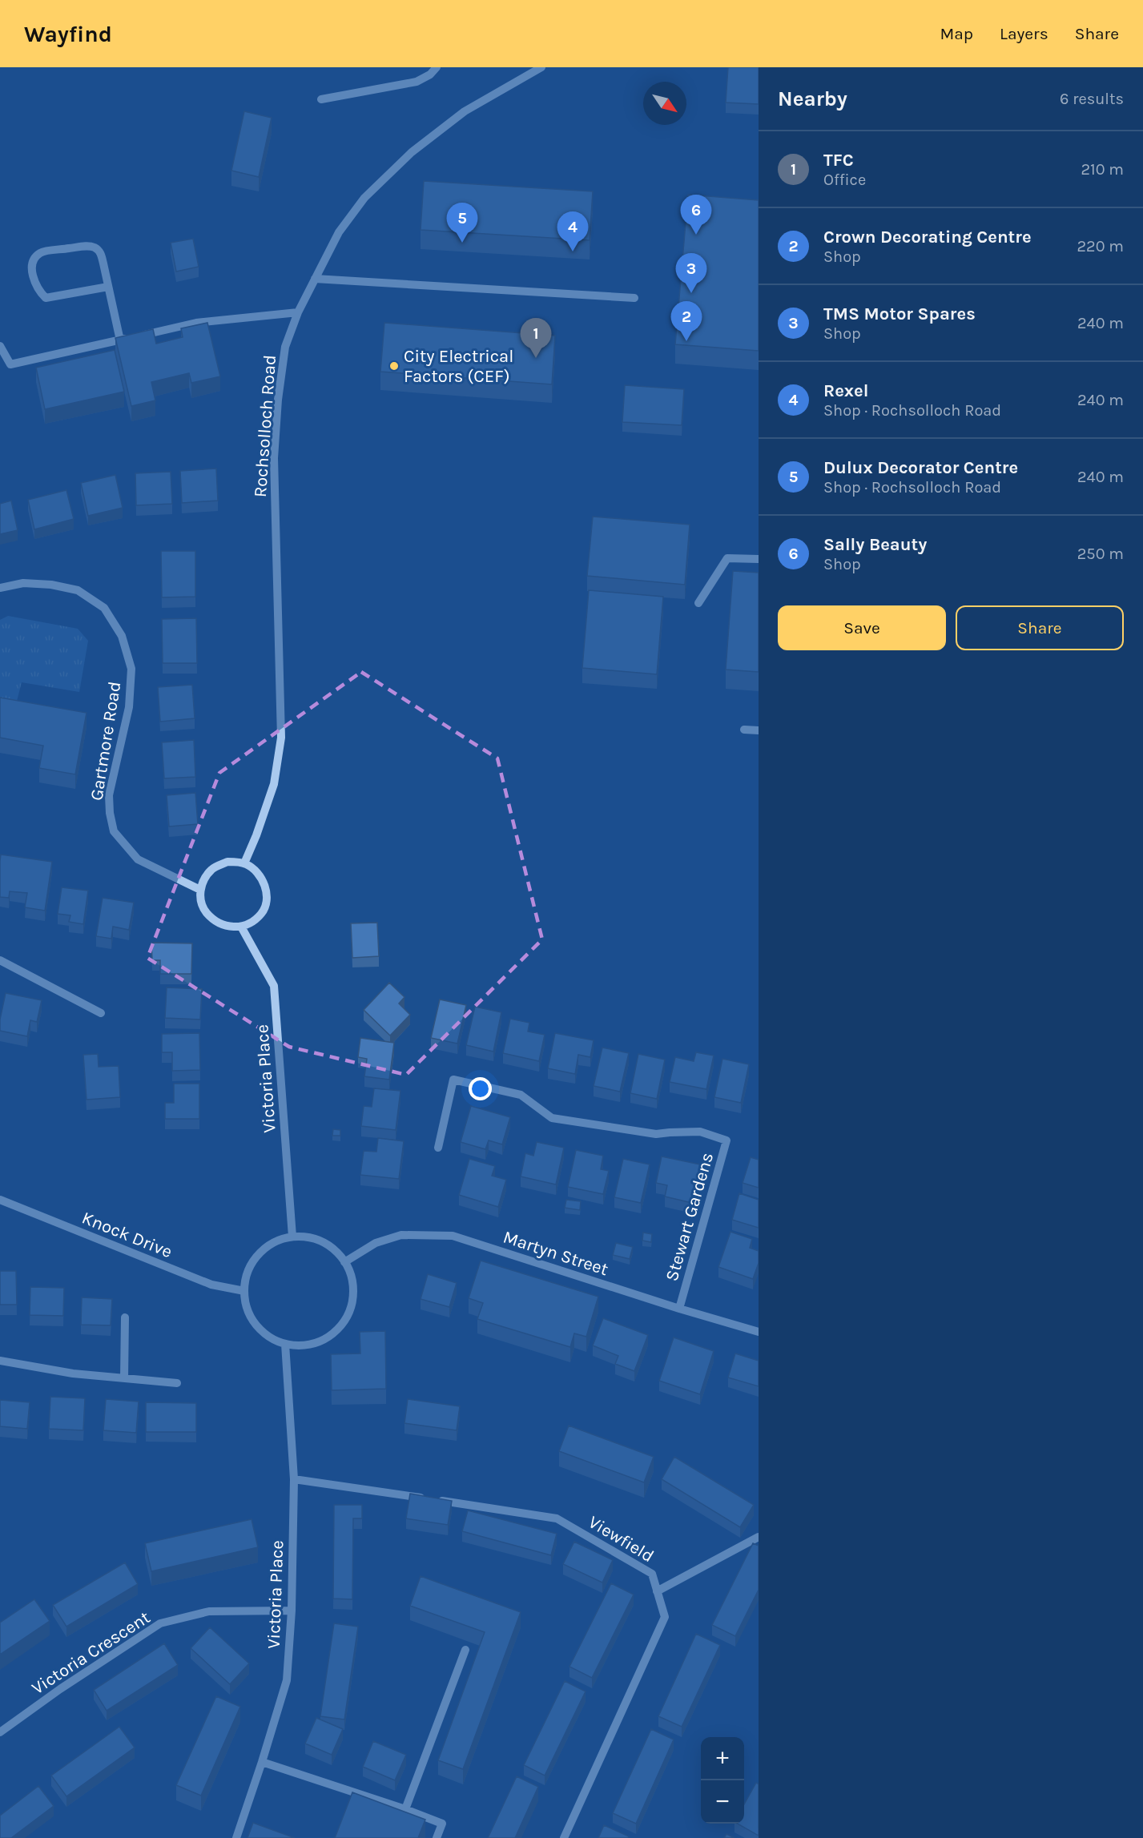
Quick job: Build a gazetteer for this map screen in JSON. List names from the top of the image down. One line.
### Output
{"streets":{"street":["Rochsolloch Road","Gartmore Road","Victoria Place","Stewart Gardens","Knock Drive","Martyn Street","Viewfield","Victoria Crescent"]},"crossings":[["Rochsolloch Road","Gartmore Road"],["Rochsolloch Road","Victoria Place"],["Gartmore Road","Victoria Place"],["Victoria Place","Knock Drive"],["Victoria Place","Martyn Street"],["Victoria Place","Victoria Crescent"],["Stewart Gardens","Martyn Street"],["Knock Drive","Martyn Street"]],"places":["City Electrical Factors (CEF)"],"north":"bottom right","page":{"header":"Wayfind","nav":["Map","Layers","Share"],"heading":["Nearby","6 results"],"list":[{"mark":"1","name":"TFC","note":"Office","value":"210 m"},{"mark":"2","name":"Crown Decorating Centre","note":"Shop","value":"220 m"},{"mark":"3","name":"TMS Motor Spares","note":"Shop","value":"240 m"},{"mark":"4","name":"Rexel","note":"Shop · Rochsolloch Road","value":"240 m"},{"mark":"5","name":"Dulux Decorator Centre","note":"Shop · Rochsolloch Road","value":"240 m"},{"mark":"6","name":"Sally Beauty","note":"Shop","value":"250 m"}],"pins":["6","5","4","3","2","1"],"buttons":["Save","Share"],"map_buttons":["+","−"]}}
